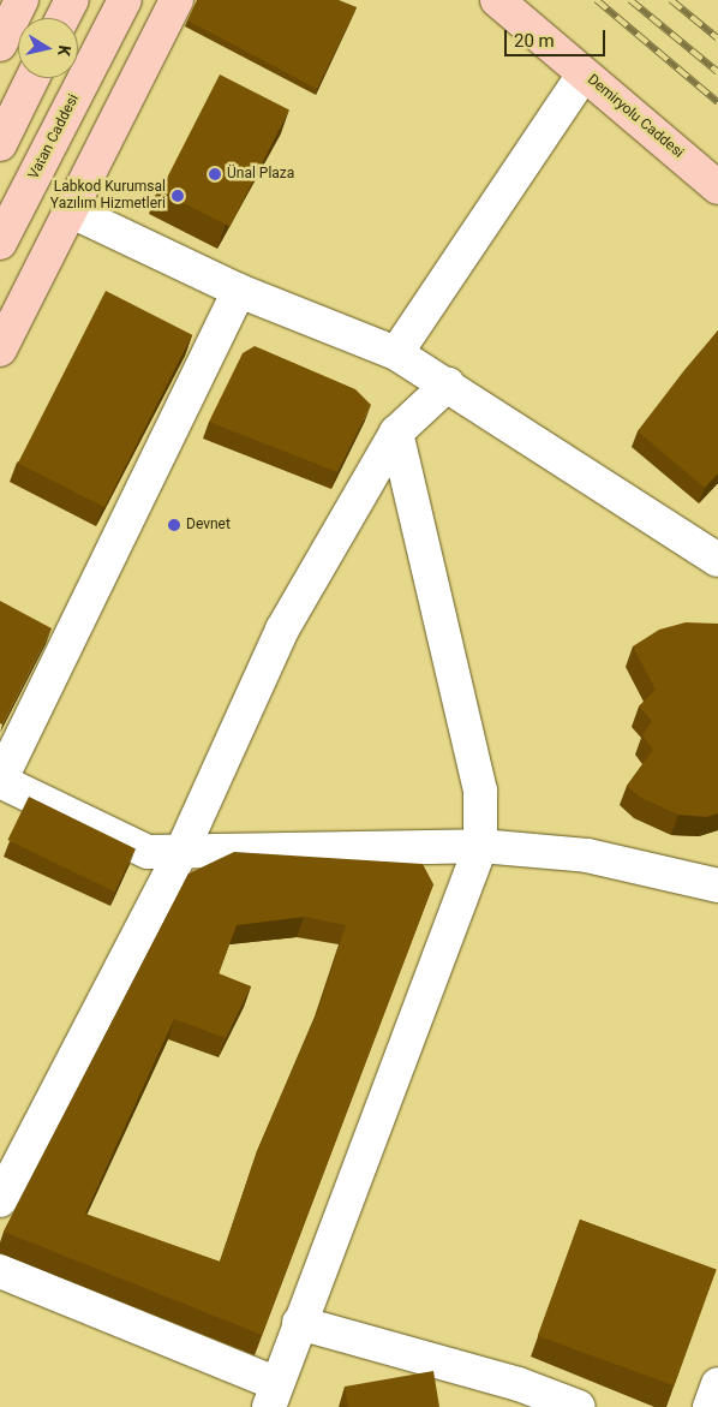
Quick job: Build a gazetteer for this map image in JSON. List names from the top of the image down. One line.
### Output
{"streets":{"main road":["Demiryolu Caddesi","Vatan Caddesi"]},"places":["Ünal Plaza","Labkod Kurumsal Yazılım Hizmetleri","Devnet"],"scale_bar":"20 m","north":"right"}
